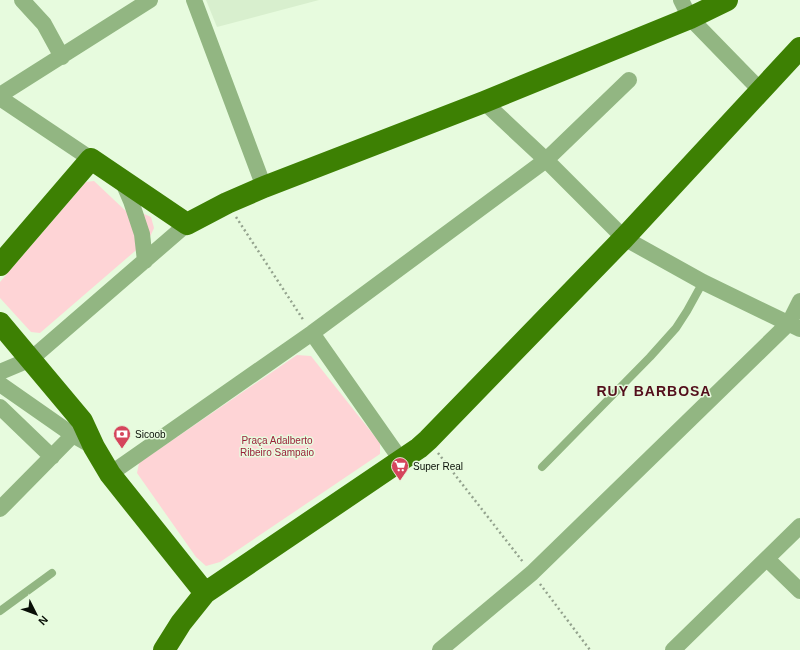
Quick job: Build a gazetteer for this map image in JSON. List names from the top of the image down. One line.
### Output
{"districts":["RUY BARBOSA"],"parks":["Praça Adalberto Ribeiro Sampaio"],"places":{"bank":["Sicoob"],"supermarket":["Super Real"]},"north":"bottom right"}
